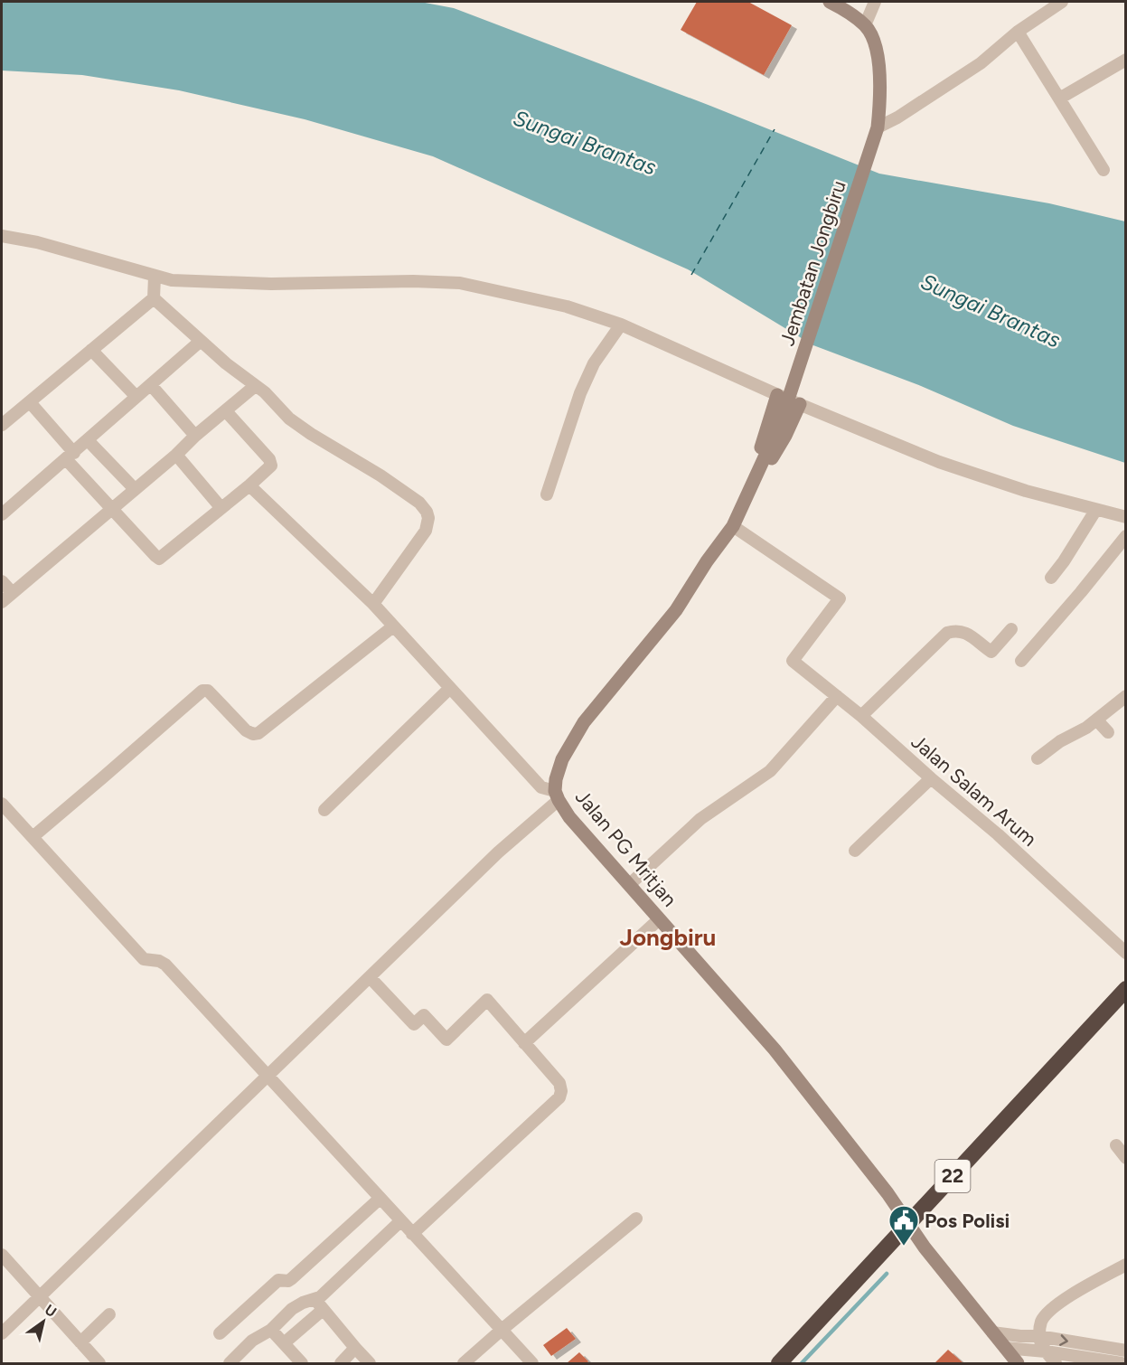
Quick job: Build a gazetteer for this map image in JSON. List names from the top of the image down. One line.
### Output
{"streets":{"highway":["22"],"main road":["Jembatan Jongbiru","Jalan PG Mritjan"],"street":["Jalan Salam Arum"]},"crossings":[["Jembatan Jongbiru","Jalan PG Mritjan"],["Jalan Salam Arum","Jalan PG Mritjan"],["Jalan PG Mritjan","22"]],"districts":["Jongbiru"],"water":["Sungai Brantas"],"places":{"public building":["Pos Polisi"]},"north":"top right"}
